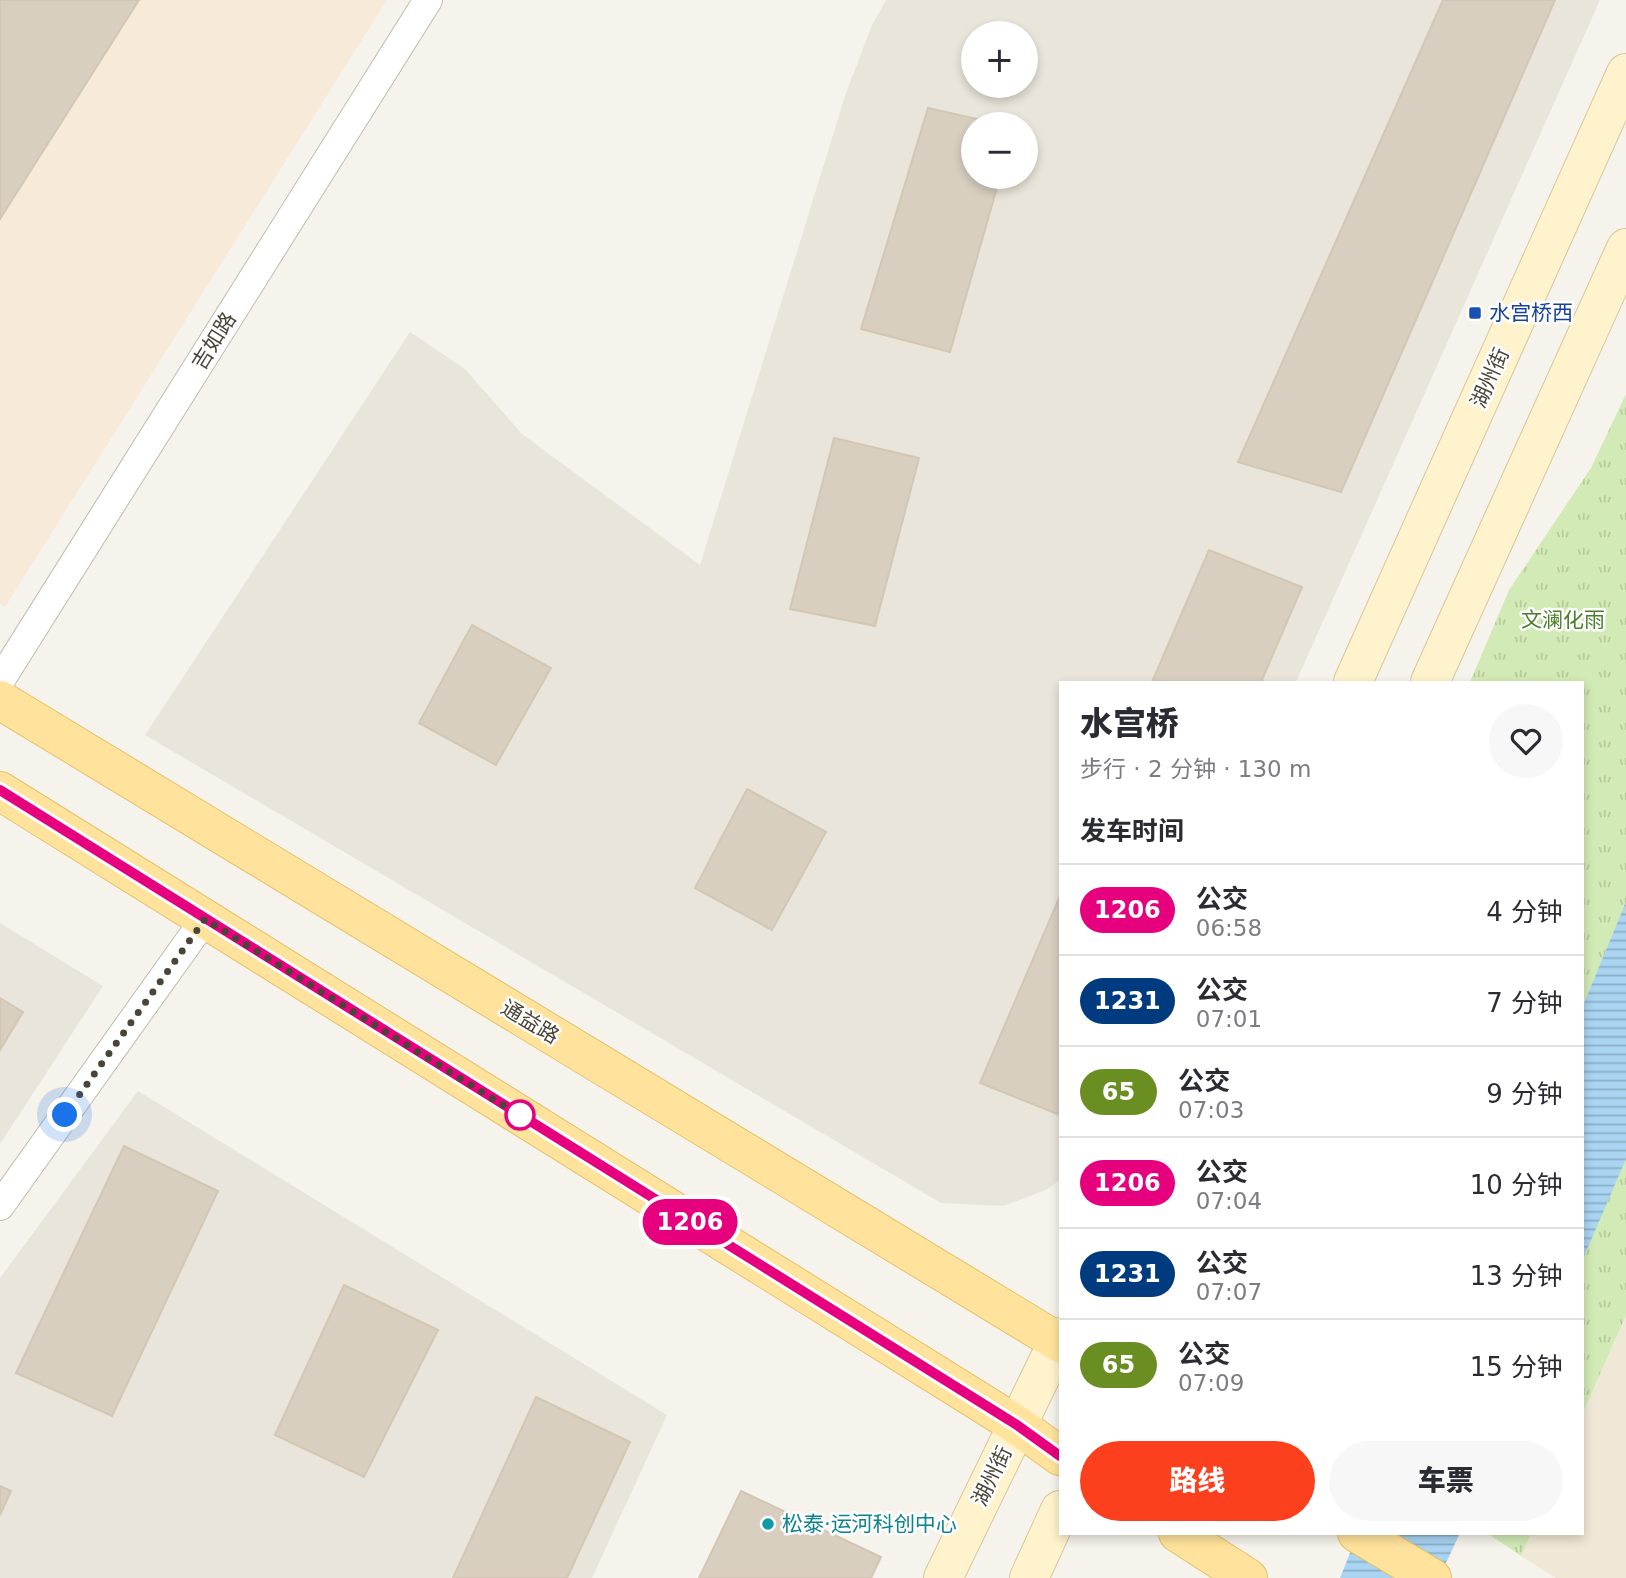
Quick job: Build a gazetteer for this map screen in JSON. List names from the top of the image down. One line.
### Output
{"streets":{"main road":["湖州街","通益路"],"street":["吉如路"]},"parks":["文澜化雨"],"places":{"transit":["水宫桥西"],"other":["松泰·运河科创中心"]},"lines":["bus line 1206"],"page":{"on_map":"1206","map_buttons":["+","−"],"heading":[["水宫桥","步行 · 2 分钟 · 130 m"],"发车时间"],"list":[{"mark":"1206","name":"公交","note":"06:58","value":"4 分钟"},{"mark":"1231","name":"公交","note":"07:01","value":"7 分钟"},{"mark":"65","name":"公交","note":"07:03","value":"9 分钟"},{"mark":"1206","name":"公交","note":"07:04","value":"10 分钟"},{"mark":"1231","name":"公交","note":"07:07","value":"13 分钟"},{"mark":"65","name":"公交","note":"07:09","value":"15 分钟"}],"buttons":["路线","车票"]}}
